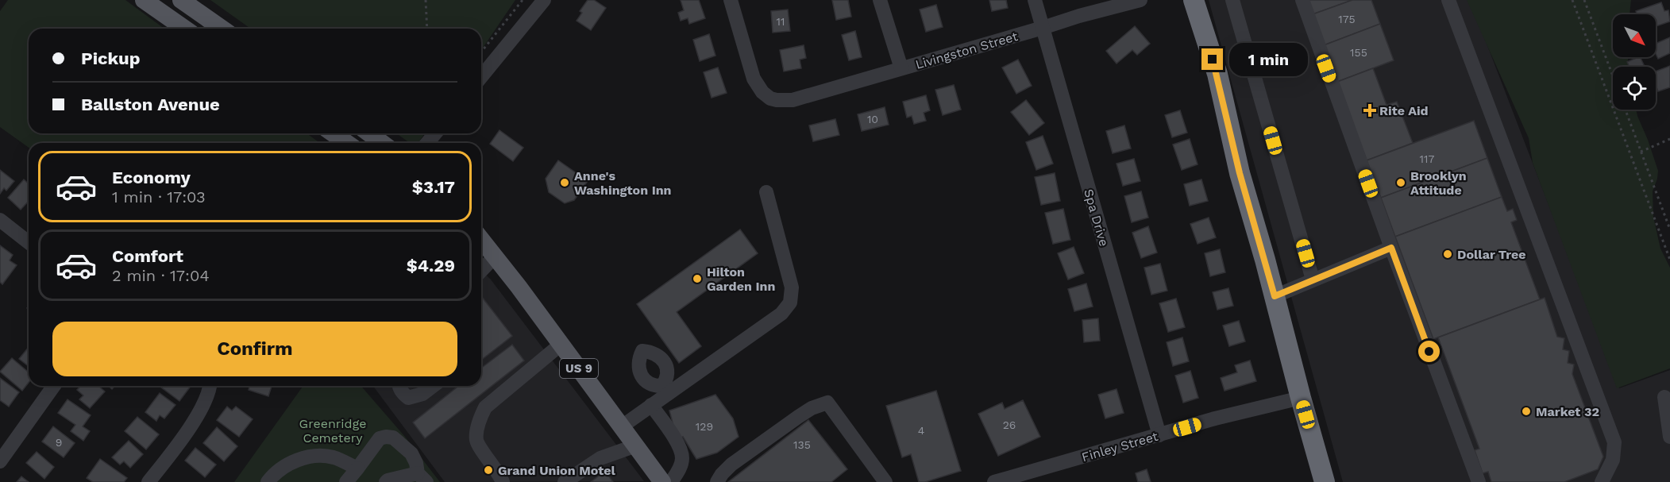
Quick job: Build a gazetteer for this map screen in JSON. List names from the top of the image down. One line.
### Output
{"streets":{"main road":["US 9"],"street":["Livingston Street","Spa Drive","Finley Street"]},"crossings":[["Livingston Street","Spa Drive"],["Spa Drive","Finley Street"]],"parks":["Greenridge Cemetery"],"places":{"health":["Rite Aid"],"other":["Anne's Washington Inn","Brooklyn Attitude","Dollar Tree","Hilton Garden Inn","Market 32","Grand Union Motel"]},"house_numbers":["175","11","155","10","117","26","129","4","9","135"],"north":"bottom right","page":{"banner":["Pickup","Ballston Avenue"],"bubble":"1 min","list":[{"name":"Economy","note":"1 min · 17:03","value":"$3.17"},{"name":"Comfort","note":"2 min · 17:04","value":"$4.29"}],"buttons":"Confirm"}}
